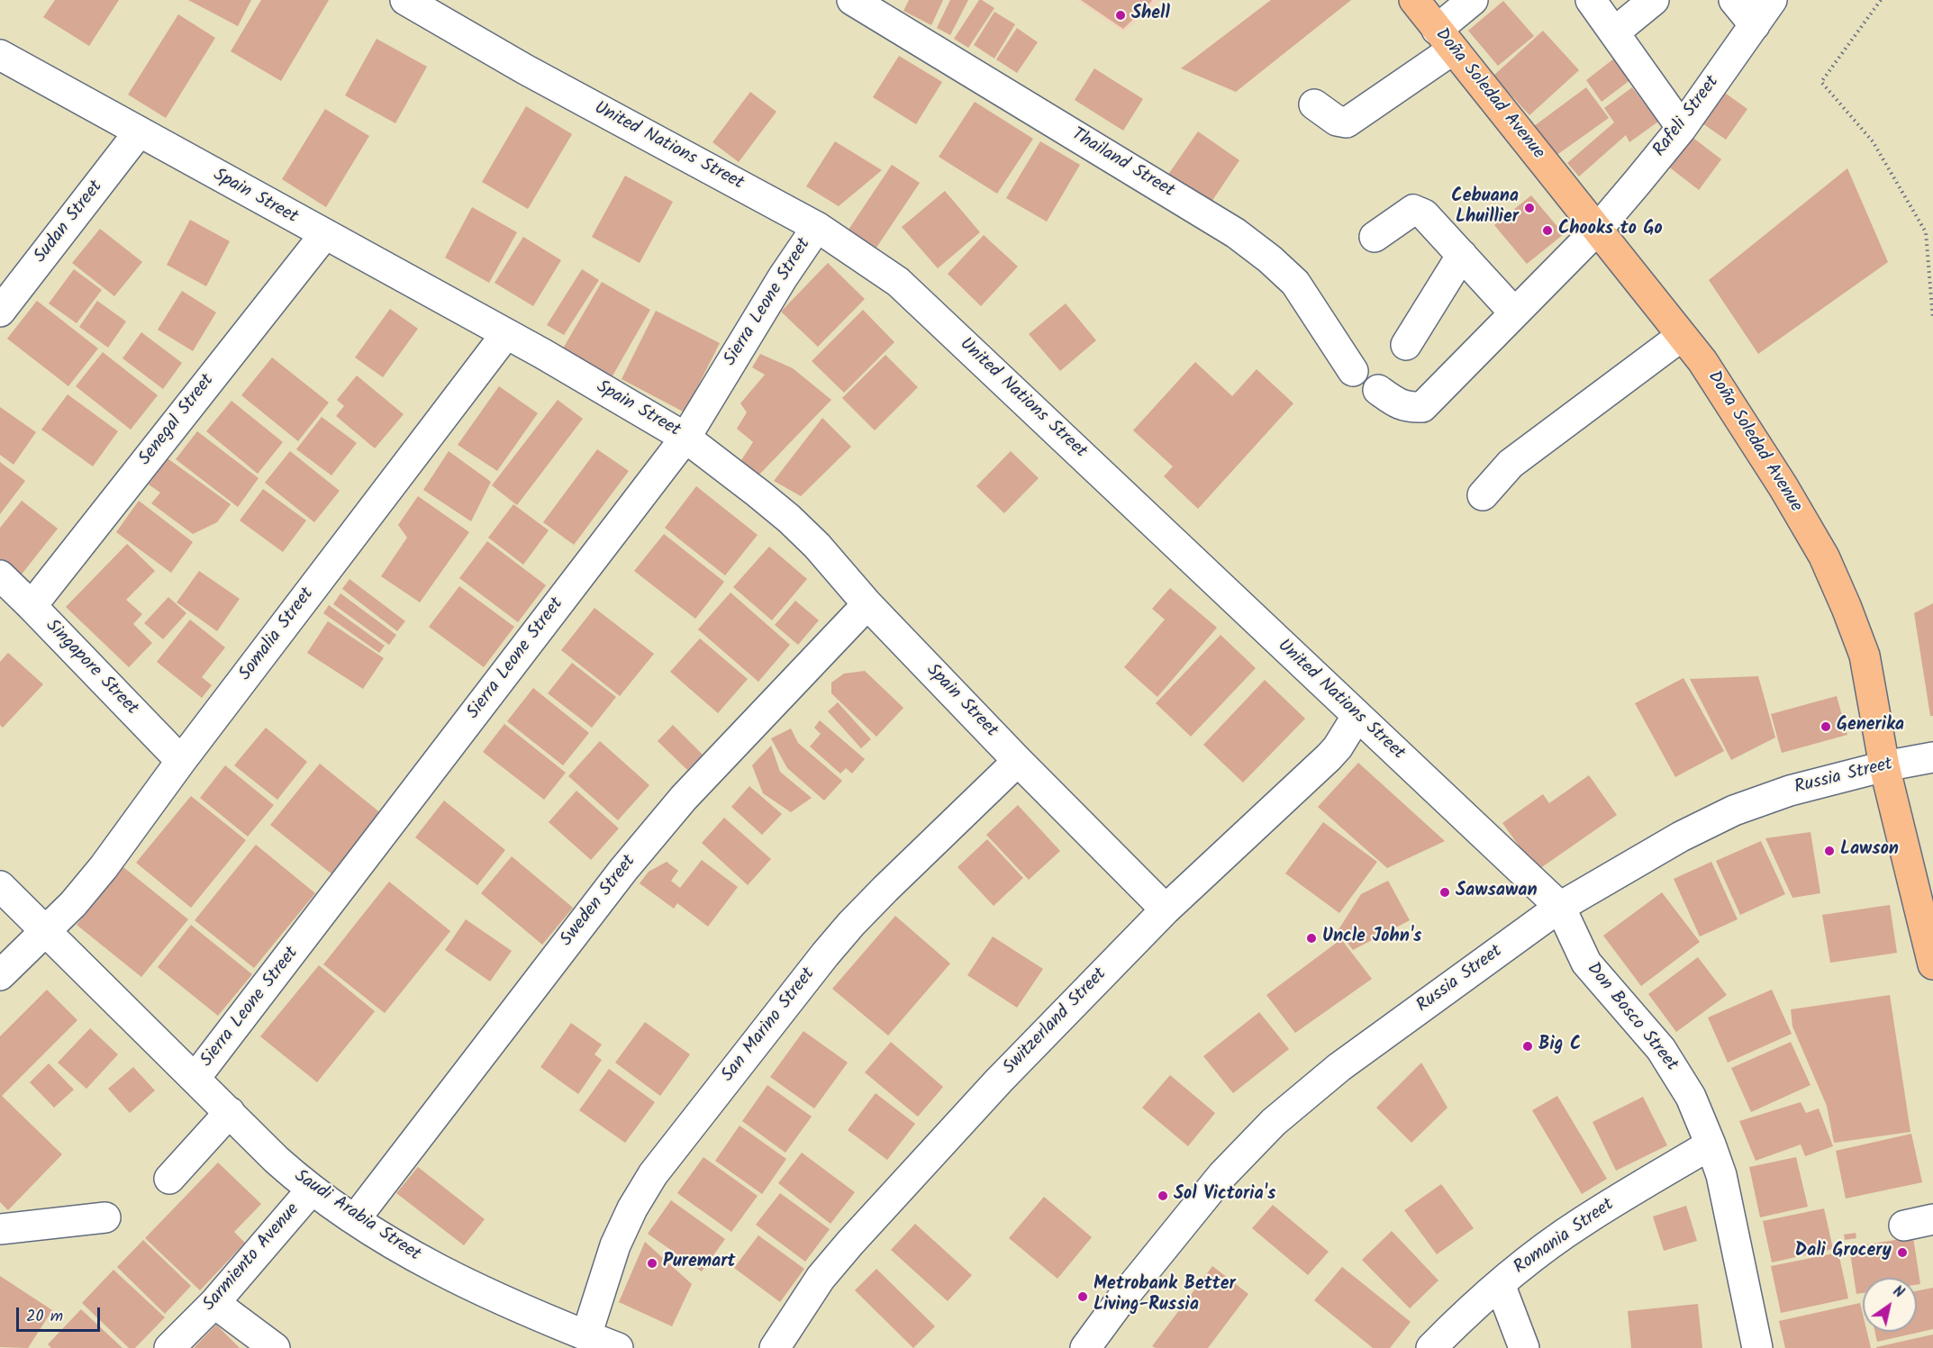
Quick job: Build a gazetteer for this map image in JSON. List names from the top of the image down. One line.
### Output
{"streets":{"main road":["Doña Soledad Avenue"],"street":["Rafeli Street","United Nations Street","Thailand Street","Spain Street","Sudan Street","Sierra Leone Street","Senegal Street","Somalia Street","Singapore Street","Russia Street","Sweden Street","Don Bosco Street","Switzerland Street","San Marino Street","Saudi Arabia Street","Romania Street","Sarmiento Avenue"]},"crossings":[["Doña Soledad Avenue","Rafeli Street"],["Doña Soledad Avenue","Russia Street"],["United Nations Street","Sierra Leone Street"],["United Nations Street","Russia Street"],["United Nations Street","Don Bosco Street"],["United Nations Street","Switzerland Street"],["Spain Street","Sudan Street"],["Spain Street","Sierra Leone Street"],["Spain Street","Senegal Street"],["Spain Street","Somalia Street"],["Spain Street","Sweden Street"],["Spain Street","Switzerland Street"],["Spain Street","San Marino Street"],["Sierra Leone Street","Saudi Arabia Street"],["Senegal Street","Singapore Street"],["Somalia Street","Singapore Street"],["Somalia Street","Saudi Arabia Street"],["Russia Street","Don Bosco Street"],["Sweden Street","Saudi Arabia Street"],["Don Bosco Street","Romania Street"],["San Marino Street","Saudi Arabia Street"],["Saudi Arabia Street","Sarmiento Avenue"]],"places":["Shell","Cebuana Lhuillier","Chooks to Go","Generika","Lawson","Sawsawan","Uncle John's","Big C","Sol Victoria's","Dali Grocery","Puremart","Metrobank Better Living-Russia"],"scale_bar":"20 m","north":"top right"}
